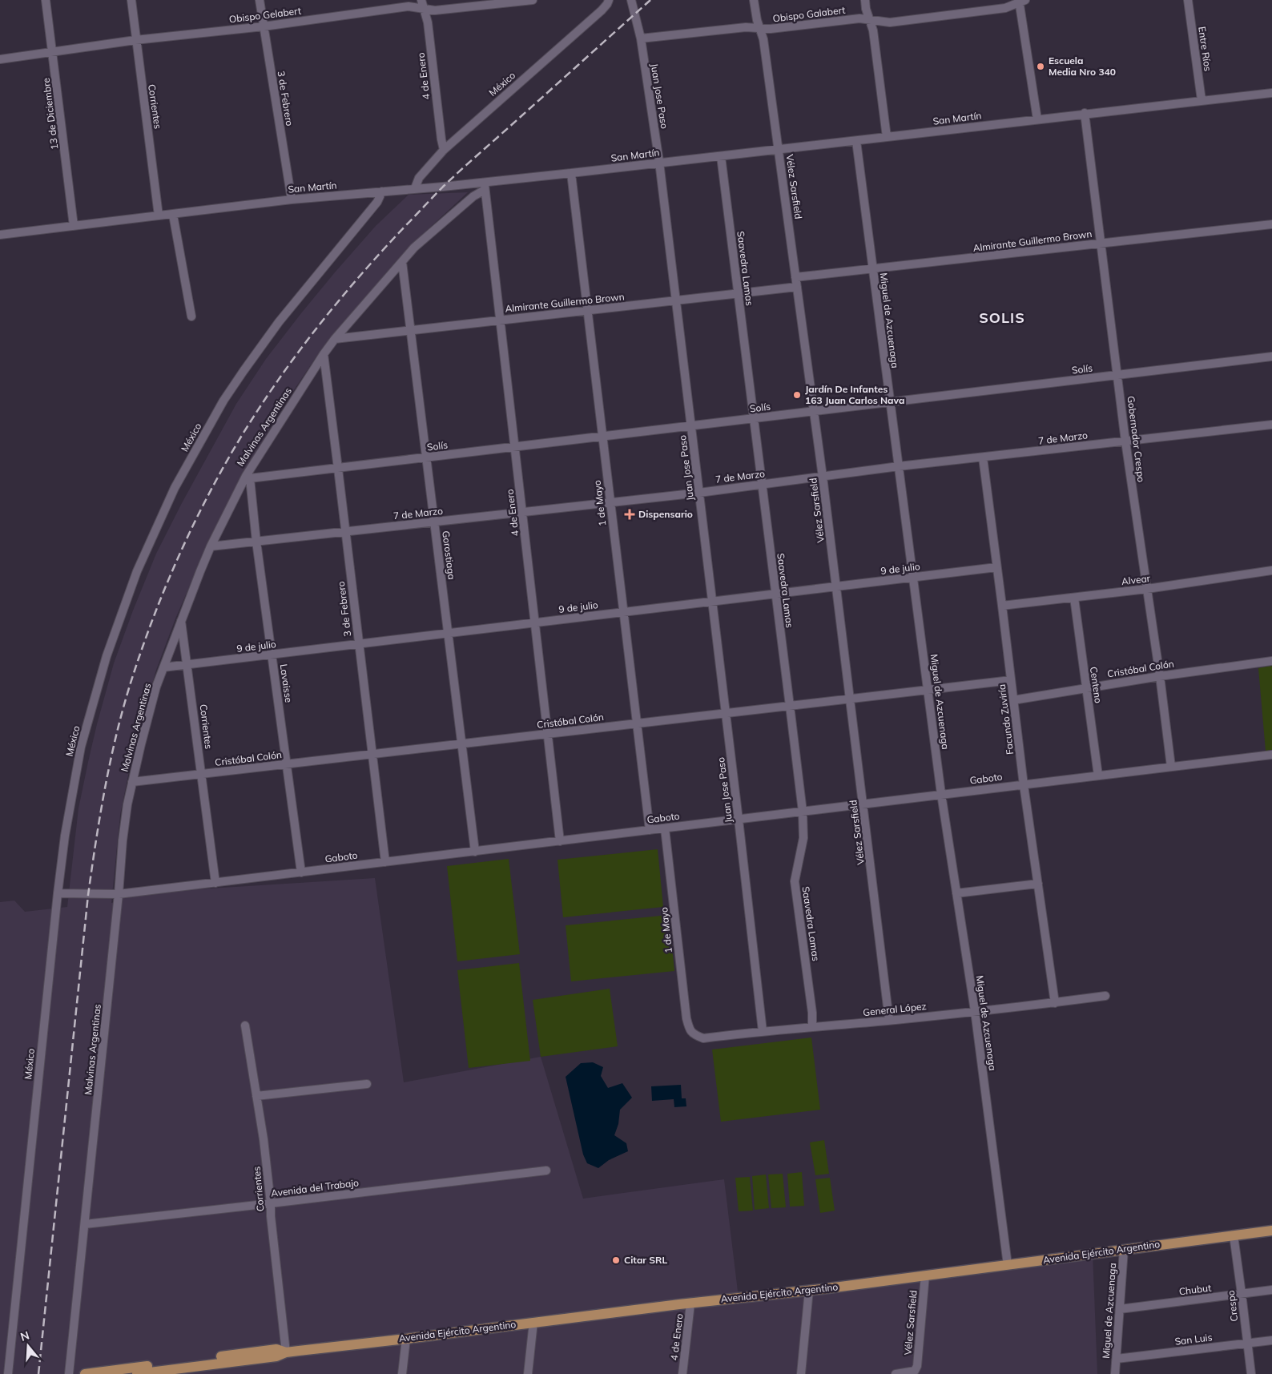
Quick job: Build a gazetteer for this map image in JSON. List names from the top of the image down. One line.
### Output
{"streets":{"main road":["Avenida Ejército Argentino"],"street":["Obispo Galabert","Obispo Gelabert","Entre Ríos","4 de Enero","México","Juan Jose Paso","3 de Febrero","Corrientes","13 de Diciembre","San Martín","Vélez Sarsfield","Almirante Guillermo Brown","Saavedra Lamas","Miguel de Azcuenaga","Solís","Malvinas Argentinas","7 de Marzo","Gobernador Crespo","1 de Mayo","Gorostiaga","9 de julio","Alvear","Cristóbal Colón","Lavaisse","Centeno","Facundo Zuviría","Gaboto","General López","Avenida del Trabajo","Chubut","Crespo","San Luis"]},"crossings":[["Obispo Galabert","Juan Jose Paso"],["Obispo Galabert","Vélez Sarsfield"],["Obispo Gelabert","4 de Enero"],["Obispo Gelabert","3 de Febrero"],["Obispo Gelabert","Corrientes"],["Obispo Gelabert","13 de Diciembre"],["Entre Ríos","San Martín"],["4 de Enero","México"],["4 de Enero","San Martín"],["4 de Enero","Almirante Guillermo Brown"],["4 de Enero","Solís"],["4 de Enero","Malvinas Argentinas"],["4 de Enero","7 de Marzo"],["4 de Enero","9 de julio"],["4 de Enero","Cristóbal Colón"],["4 de Enero","Gaboto"],["4 de Enero","Avenida Ejército Argentino"],["México","San Martín"],["México","Gaboto"],["Juan Jose Paso","San Martín"],["Juan Jose Paso","Almirante Guillermo Brown"],["Juan Jose Paso","Solís"],["Juan Jose Paso","7 de Marzo"],["Juan Jose Paso","9 de julio"],["Juan Jose Paso","Cristóbal Colón"],["Juan Jose Paso","Gaboto"],["Juan Jose Paso","General López"],["3 de Febrero","San Martín"],["3 de Febrero","Solís"],["3 de Febrero","Malvinas Argentinas"],["3 de Febrero","7 de Marzo"],["3 de Febrero","9 de julio"],["3 de Febrero","Cristóbal Colón"],["3 de Febrero","Gaboto"],["Corrientes","San Martín"],["Corrientes","Malvinas Argentinas"],["Corrientes","9 de julio"],["Corrientes","Cristóbal Colón"],["Corrientes","Gaboto"],["Corrientes","Avenida del Trabajo"],["Corrientes","Avenida Ejército Argentino"],["13 de Diciembre","San Martín"],["San Martín","Vélez Sarsfield"],["San Martín","Saavedra Lamas"],["San Martín","Miguel de Azcuenaga"],["San Martín","Malvinas Argentinas"],["San Martín","Gobernador Crespo"],["San Martín","1 de Mayo"],["Vélez Sarsfield","Almirante Guillermo Brown"],["Vélez Sarsfield","Solís"],["Vélez Sarsfield","7 de Marzo"],["Vélez Sarsfield","9 de julio"],["Vélez Sarsfield","Cristóbal Colón"],["Vélez Sarsfield","Gaboto"],["Vélez Sarsfield","General López"],["Vélez Sarsfield","Avenida Ejército Argentino"],["Almirante Guillermo Brown","Saavedra Lamas"],["Almirante Guillermo Brown","Miguel de Azcuenaga"],["Almirante Guillermo Brown","Malvinas Argentinas"],["Almirante Guillermo Brown","Gobernador Crespo"],["Almirante Guillermo Brown","1 de Mayo"],["Almirante Guillermo Brown","Gorostiaga"],["Saavedra Lamas","Solís"],["Saavedra Lamas","7 de Marzo"],["Saavedra Lamas","9 de julio"],["Saavedra Lamas","Cristóbal Colón"],["Saavedra Lamas","Gaboto"],["Saavedra Lamas","General López"],["Miguel de Azcuenaga","Solís"],["Miguel de Azcuenaga","7 de Marzo"],["Miguel de Azcuenaga","9 de julio"],["Miguel de Azcuenaga","Cristóbal Colón"],["Miguel de Azcuenaga","Gaboto"],["Miguel de Azcuenaga","General López"],["Miguel de Azcuenaga","Avenida Ejército Argentino"],["Miguel de Azcuenaga","Chubut"],["Miguel de Azcuenaga","San Luis"],["Solís","Malvinas Argentinas"],["Solís","Gobernador Crespo"],["Solís","1 de Mayo"],["Solís","Gorostiaga"],["Solís","Lavaisse"],["Malvinas Argentinas","7 de Marzo"],["Malvinas Argentinas","Gorostiaga"],["Malvinas Argentinas","9 de julio"],["Malvinas Argentinas","Cristóbal Colón"],["Malvinas Argentinas","Lavaisse"],["Malvinas Argentinas","Gaboto"],["Malvinas Argentinas","Avenida del Trabajo"],["7 de Marzo","Gobernador Crespo"],["7 de Marzo","1 de Mayo"],["7 de Marzo","Gorostiaga"],["7 de Marzo","Lavaisse"],["7 de Marzo","Facundo Zuviría"],["Gobernador Crespo","Alvear"],["Gobernador Crespo","Cristóbal Colón"],["Gobernador Crespo","Gaboto"],["1 de Mayo","9 de julio"],["1 de Mayo","Cristóbal Colón"],["1 de Mayo","Gaboto"],["1 de Mayo","General López"],["Gorostiaga","9 de julio"],["Gorostiaga","Cristóbal Colón"],["Gorostiaga","Gaboto"],["9 de julio","Lavaisse"],["9 de julio","Facundo Zuviría"],["Alvear","Centeno"],["Alvear","Facundo Zuviría"],["Cristóbal Colón","Lavaisse"],["Cristóbal Colón","Centeno"],["Cristóbal Colón","Facundo Zuviría"],["Lavaisse","Gaboto"],["Centeno","Gaboto"],["Facundo Zuviría","Gaboto"],["Facundo Zuviría","General López"],["Avenida Ejército Argentino","Crespo"],["Chubut","Crespo"],["Crespo","San Luis"]],"districts":["SOLIS"],"places":{"other":["Escuela Media Nro 340","Jardín De Infantes 163 Juan Carlos Nava","Citar SRL"],"health":["Dispensario"]},"north":"top"}
